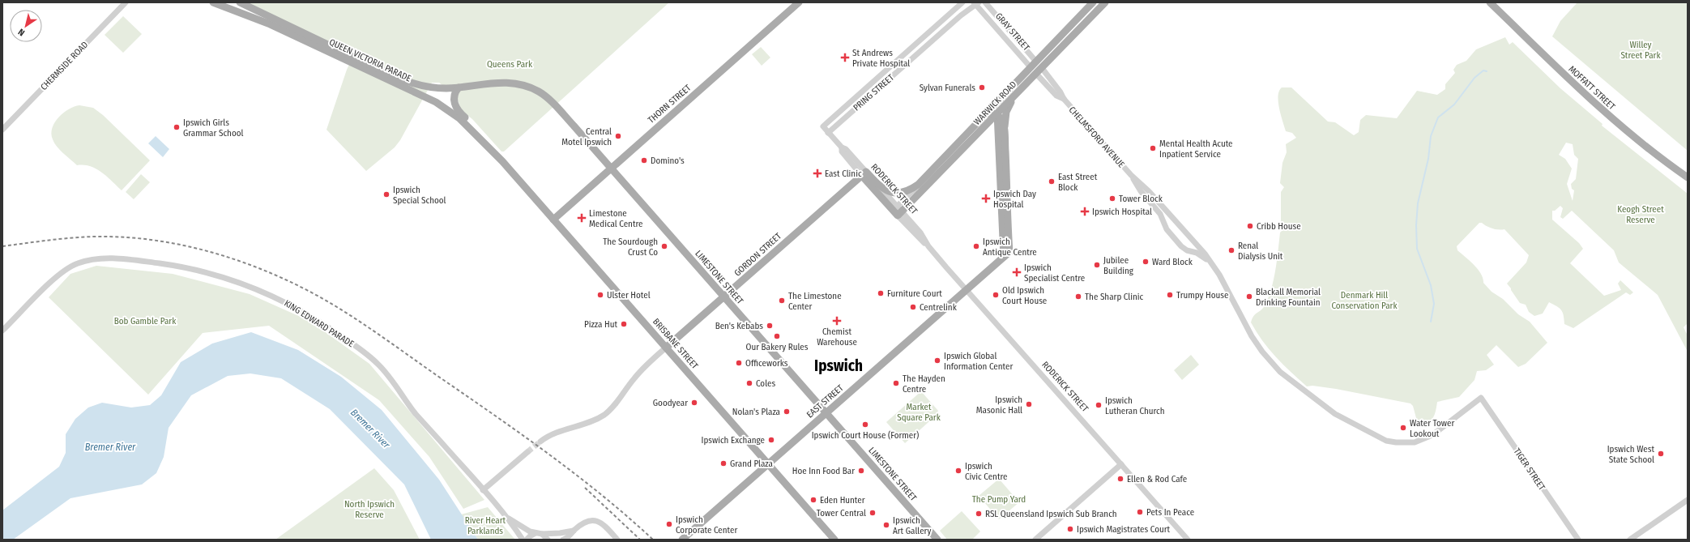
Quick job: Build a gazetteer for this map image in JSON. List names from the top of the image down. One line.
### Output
{"streets":{"main road":["GRAY STREET","QUEEN VICTORIA PARADE","MOFFATT STREET","WARWICK ROAD","THORN STREET","RODERICK STREET","GORDON STREET","LIMESTONE STREET","BRISBANE STREET","EAST STREET"],"street":["CHERMSIDE ROAD","PRING STREET","CHELMSFORD AVENUE","KING EDWARD PARADE","TIGER STREET"]},"crossings":[["GRAY STREET","PRING STREET"],["GRAY STREET","WARWICK ROAD"],["GRAY STREET","CHELMSFORD AVENUE"],["QUEEN VICTORIA PARADE","LIMESTONE STREET"],["QUEEN VICTORIA PARADE","BRISBANE STREET"],["PRING STREET","RODERICK STREET"],["WARWICK ROAD","CHELMSFORD AVENUE"],["WARWICK ROAD","RODERICK STREET"],["THORN STREET","LIMESTONE STREET"],["THORN STREET","BRISBANE STREET"],["CHELMSFORD AVENUE","TIGER STREET"],["RODERICK STREET","GORDON STREET"],["RODERICK STREET","EAST STREET"],["GORDON STREET","LIMESTONE STREET"],["GORDON STREET","BRISBANE STREET"],["LIMESTONE STREET","EAST STREET"],["BRISBANE STREET","EAST STREET"]],"districts":["Ipswich"],"water":["Bremer River"],"parks":["Willey Street Park","Queens Park","Keogh Street Reserve","Denmark Hill Conservation Park","Bob Gamble Park","Market Square Park","The Pump Yard","North Ipswich Reserve","River Heart Parklands"],"places":{"health":["St Andrews Private Hospital","East Clinic","Ipswich Day Hospital","Ipswich Hospital","Limestone Medical Centre","Ipswich Specialist Centre","Chemist Warehouse"],"other":["Sylvan Funerals","Ipswich Girls Grammar School","Central Motel Ipswich","Mental Health Acute Inpatient Service","Domino's","East Street Block","Ipswich Special School","Tower Block","Cribb House","The Sourdough Crust Co","Ipswich Antique Centre","Renal Dialysis Unit","Ward Block","Jubilee Building","Furniture Court","Ulster Hotel","Old Ipswich Court House","Trumpy House","The Sharp Clinic","Blackall Memorial Drinking Fountain","The Limestone Center","Centrelink","Pizza Hut","Ben's Kebabs","Our Bakery Rules","Ipswich Global Information Center","Officeworks","Coles","The Hayden Centre","Goodyear","Ipswich Masonic Hall","Ipswich Lutheran Church","Nolan's Plaza","Ipswich Court House (Former)","Water Tower Lookout","Ipswich Exchange","Ipswich West State School","Grand Plaza","Hoe Inn Food Bar","Ipswich Civic Centre","Ellen & Rod Cafe","Eden Hunter","Pets In Peace","Tower Central","RSL Queensland Ipswich Sub Branch","Ipswich Corporate Center","Ipswich Art Gallery","Ipswich Magistrates Court"]},"north":"bottom left"}
